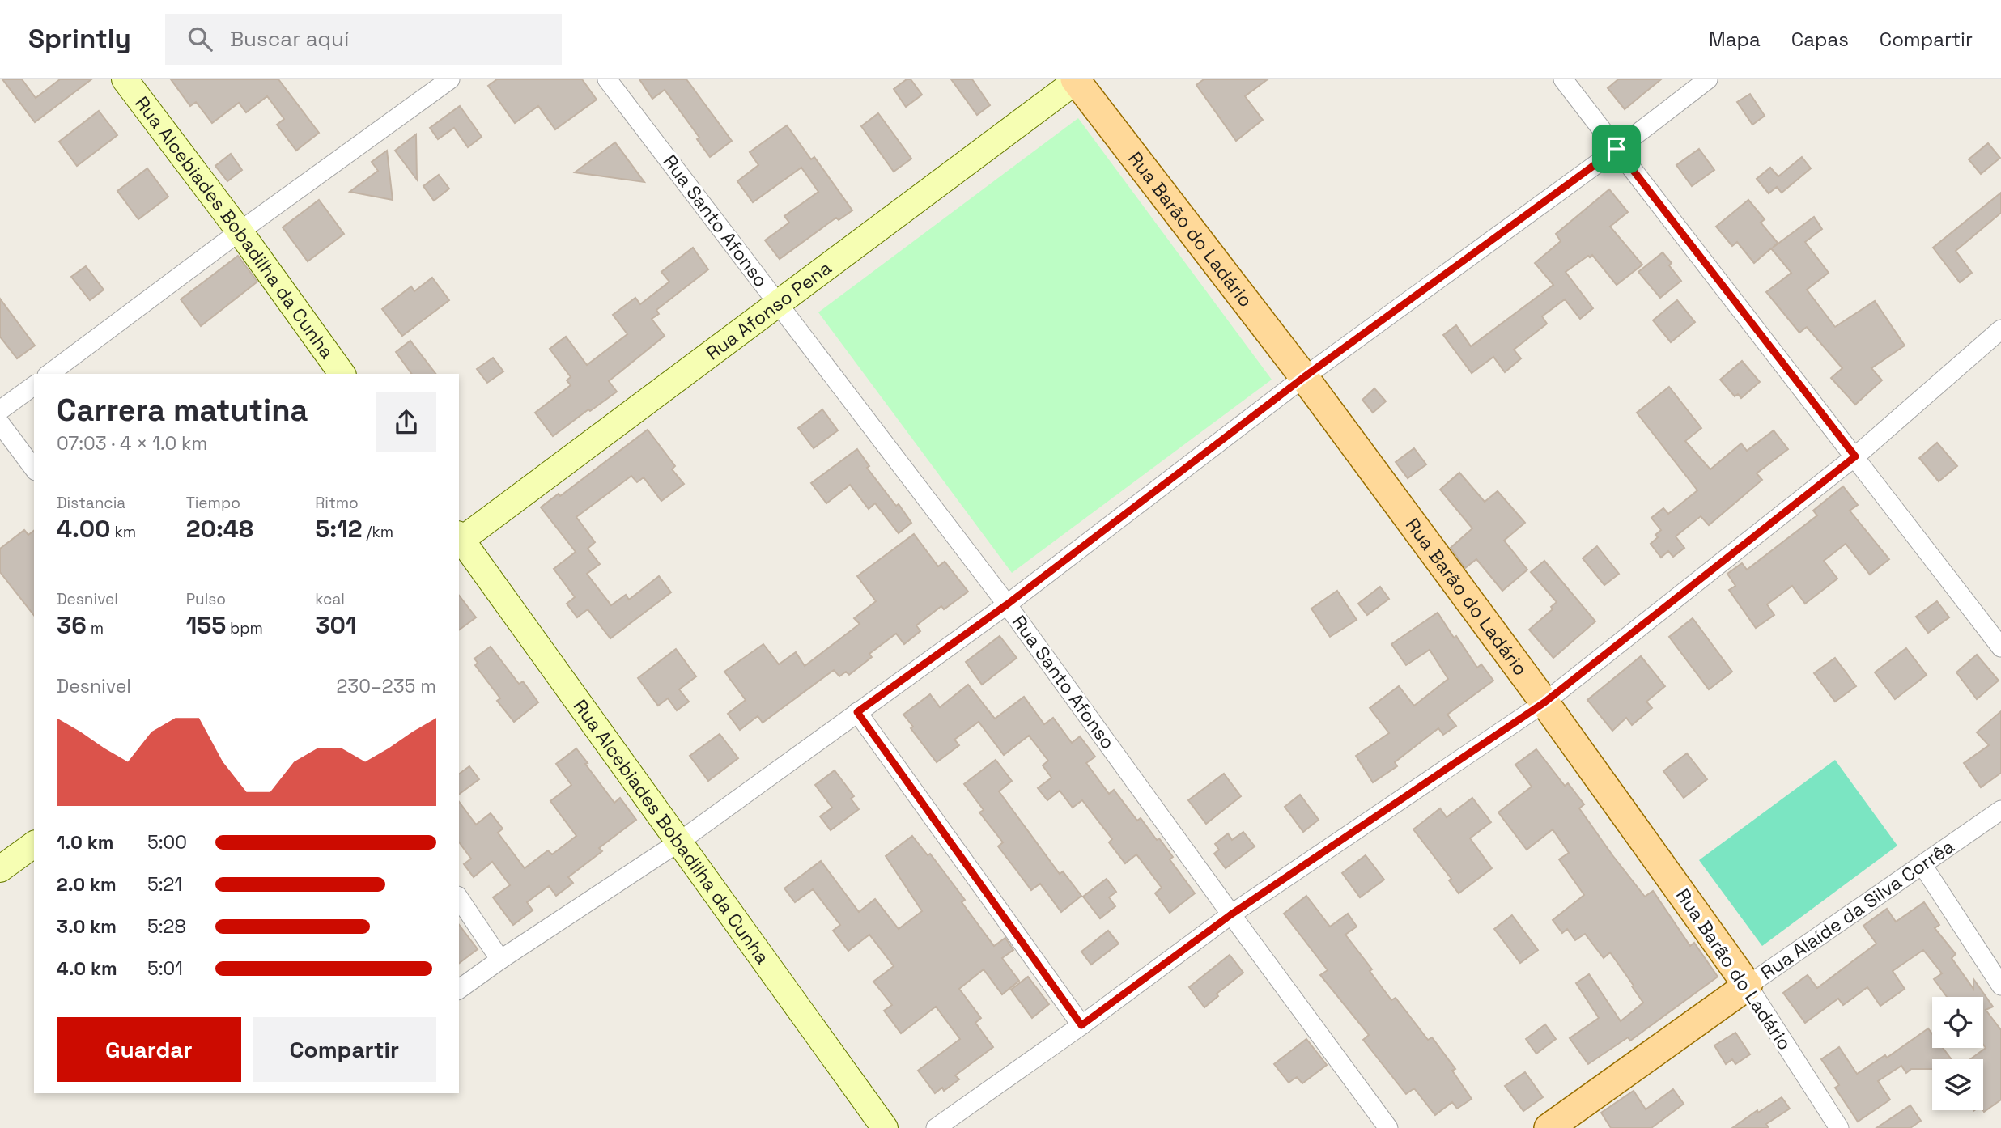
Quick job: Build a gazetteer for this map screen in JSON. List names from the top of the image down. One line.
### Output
{"streets":{"main road":["Rua Barão do Ladário","Rua Alaíde da Silva Corrêa"],"street":["Rua Santo Afonso","Rua Alcebiades Bobadilha da Cunha","Rua Afonso Pena"]},"crossings":[["Rua Santo Afonso","Rua Afonso Pena"],["Rua Alcebiades Bobadilha da Cunha","Rua Afonso Pena"],["Rua Barão do Ladário","Rua Afonso Pena"],["Rua Barão do Ladário","Rua Alaíde da Silva Corrêa"]],"page":{"header":"Sprintly","search":"Buscar aquí","nav":["Mapa","Capas","Compartir"],"heading":["Carrera matutina","07:03 · 4 × 1.0 km"],"stats":[["Distancia","4.00 km"],["Tiempo","20:48"],["Ritmo","5:12 /km"],["Desnivel","36 m"],["Pulso","155 bpm"],["kcal","301"]],"chart":["Desnivel","230–235 m"],"list":[{"name":"1.0 km","note":"5:00"},{"name":"2.0 km","note":"5:21"},{"name":"3.0 km","note":"5:28"},{"name":"4.0 km","note":"5:01"}],"buttons":["Guardar","Compartir"]}}
